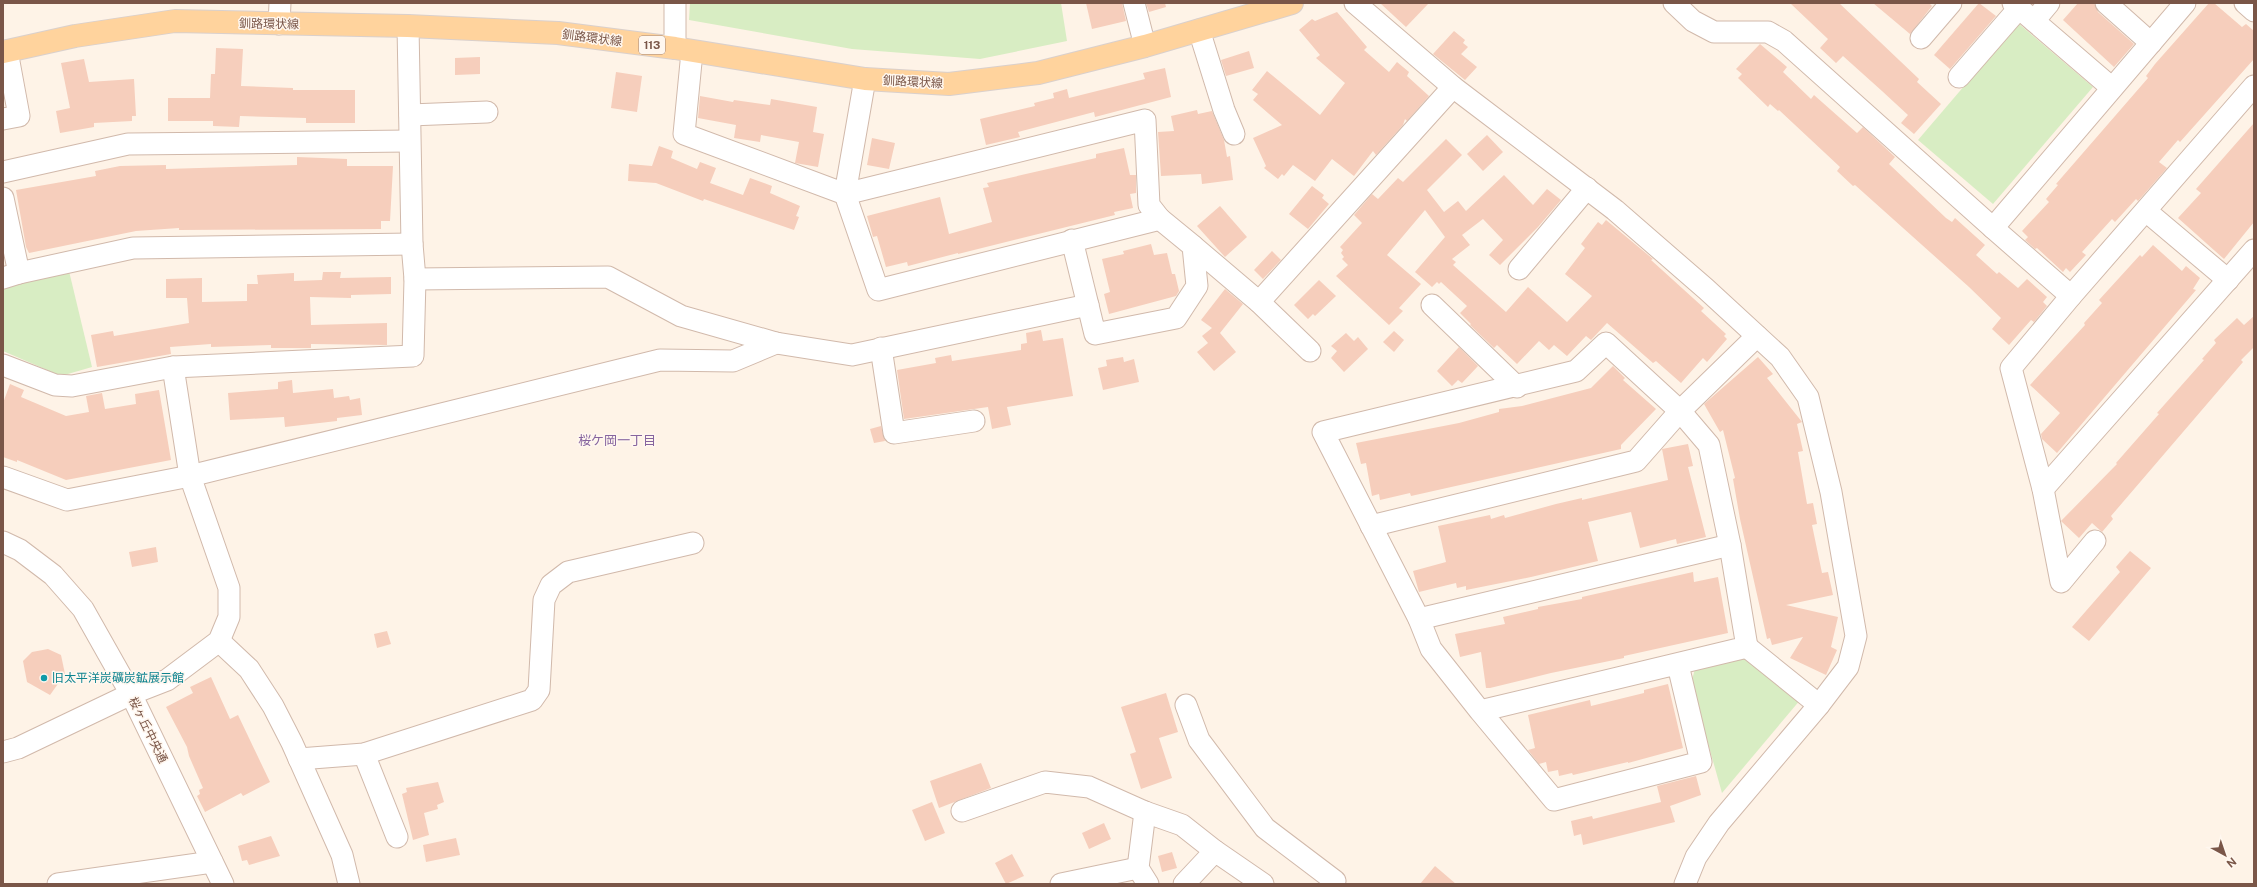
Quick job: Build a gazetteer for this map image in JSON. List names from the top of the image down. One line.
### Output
{"streets":{"main road":["釧路環状線","113"],"street":["桜ヶ丘中央通"]},"districts":["桜ケ岡一丁目"],"places":["旧太平洋炭礦炭鉱展示館"],"north":"bottom right"}
